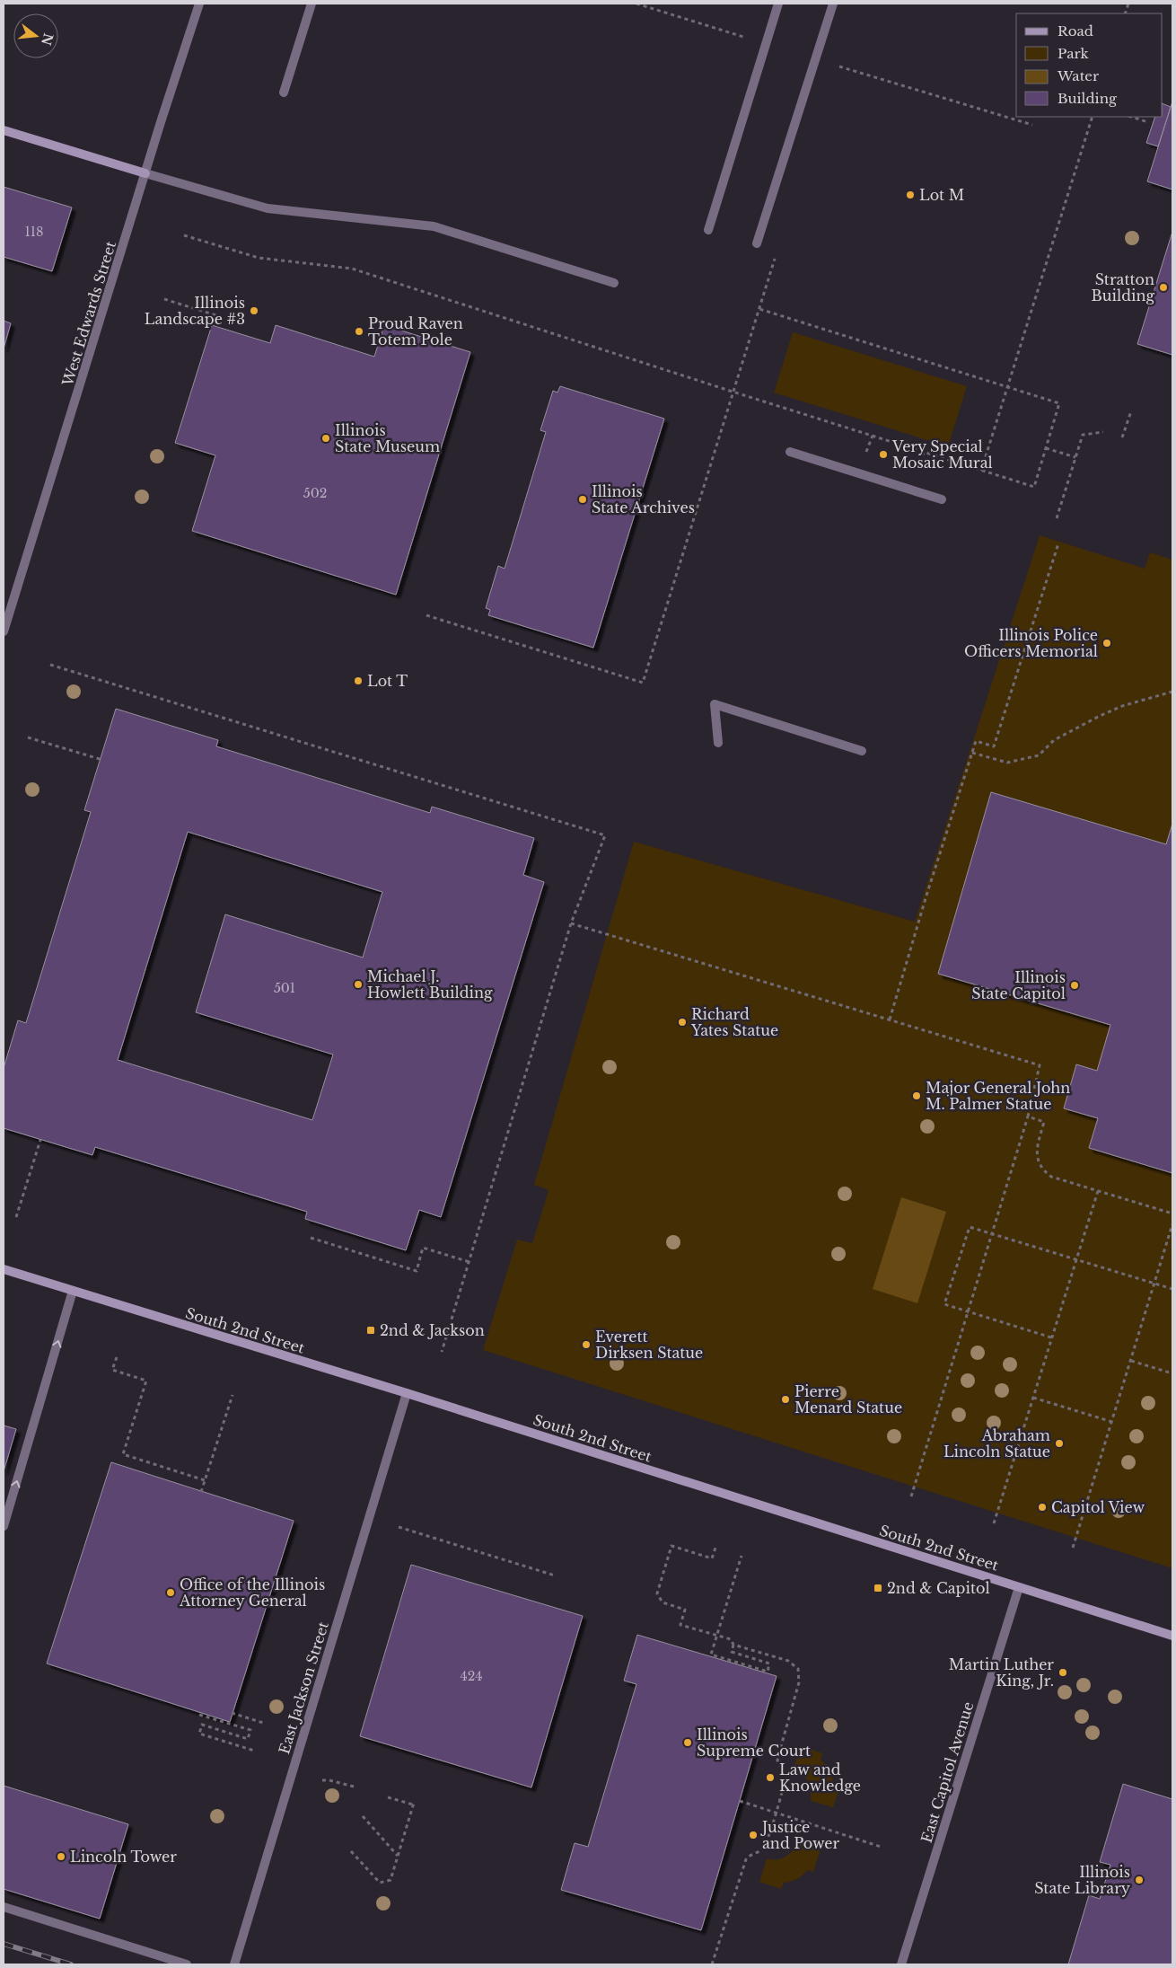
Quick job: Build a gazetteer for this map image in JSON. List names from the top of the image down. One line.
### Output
{"streets":{"main road":["South 2nd Street"],"street":["West Edwards Street","East Jackson Street","East Capitol Avenue"]},"crossings":[["South 2nd Street","East Jackson Street"],["South 2nd Street","East Capitol Avenue"]],"places":{"other":["Lot M","Stratton Building","Illinois Landscape #3","Proud Raven Totem Pole","Illinois State Museum","Very Special Mosaic Mural","Illinois State Archives","Illinois Police Officers Memorial","Lot T","Michael J. Howlett Building","Illinois State Capitol","Richard Yates Statue","Major General John M. Palmer Statue","Everett Dirksen Statue","Pierre Menard Statue","Abraham Lincoln Statue","Capitol View","Office of the Illinois Attorney General","Martin Luther King, Jr.","Illinois Supreme Court","Law and Knowledge","Justice and Power","Lincoln Tower","Illinois State Library"],"transit":["2nd & Jackson","2nd & Capitol"]},"house_numbers":["118","502","501","424"],"legend":["Road","Park","Water","Building"],"north":"right"}
